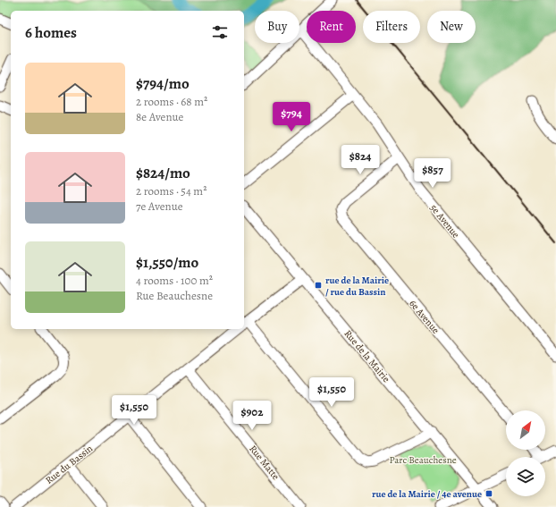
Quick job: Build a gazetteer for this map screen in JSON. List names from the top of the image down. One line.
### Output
{"streets":{"street":["5e Avenue","6e Avenue","Rue de la Mairie","Rue Matte","Rue du Bassin"]},"crossings":[["5e Avenue","6e Avenue"],["Rue de la Mairie","Rue du Bassin"],["Rue Matte","Rue du Bassin"]],"parks":["Parc Beauchesne"],"places":{"transit":["rue de la Mairie / rue du Bassin","rue de la Mairie / 4e avenue"]},"north":"top right","page":{"chip":["Buy","Rent","Filters","New"],"heading":"6 homes","list":[{"name":"$794/mo","note":"2 rooms · 68 m² · 8e Avenue"},{"name":"$824/mo","note":"2 rooms · 54 m² · 7e Avenue"},{"name":"$1,550/mo","note":"4 rooms · 100 m² · Rue Beauchesne"}],"price":["$794","$824","$857","$1,550","$1,550","$902"]}}
